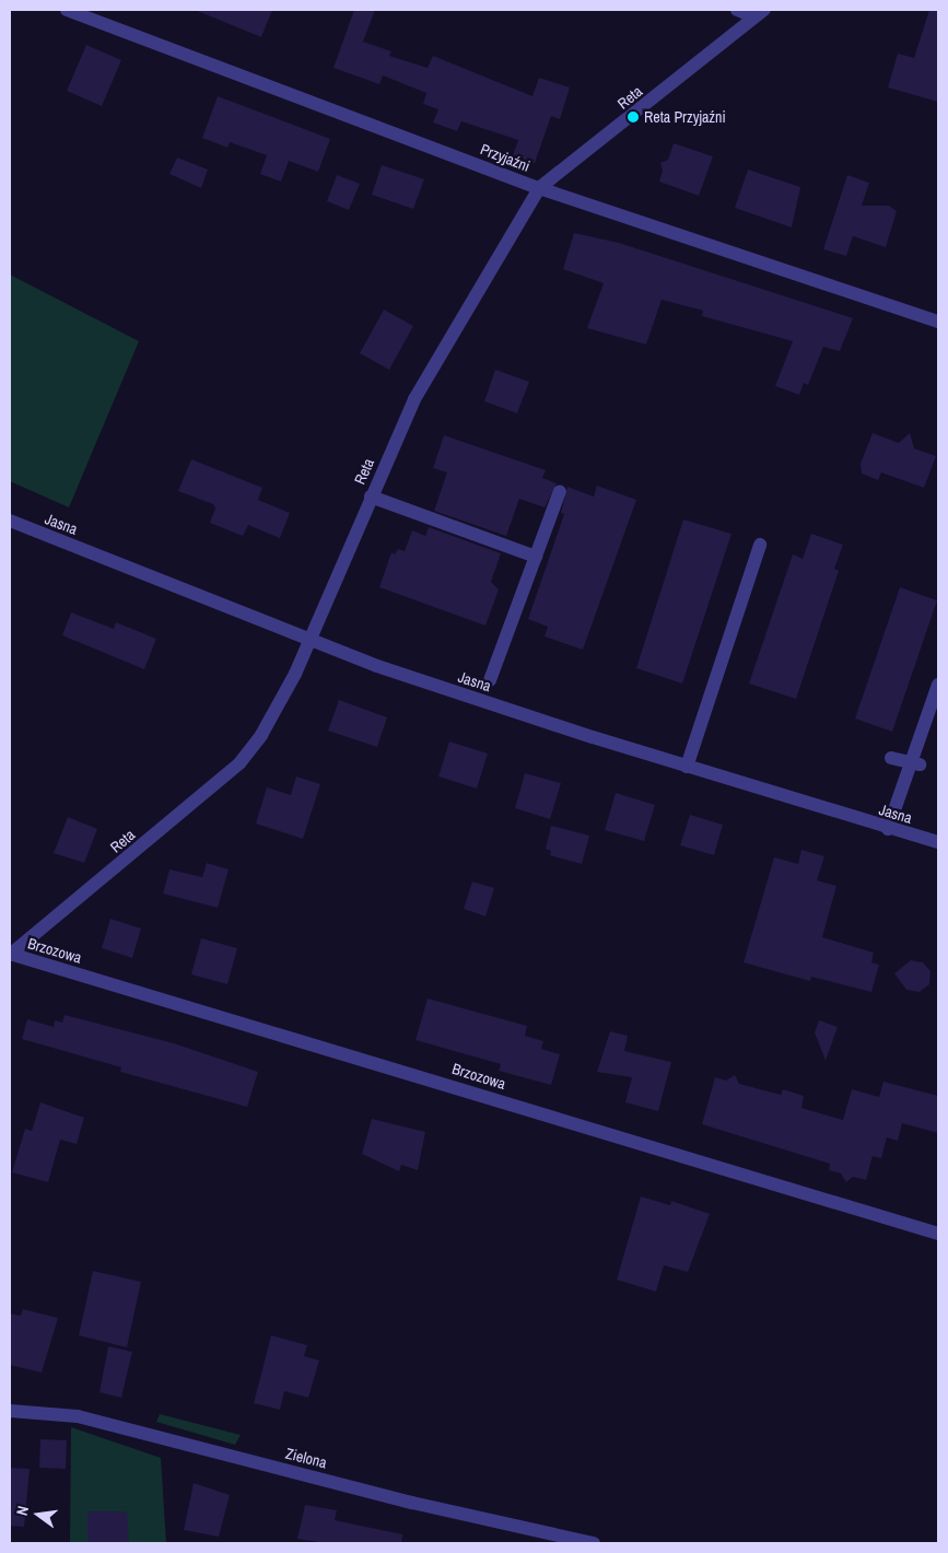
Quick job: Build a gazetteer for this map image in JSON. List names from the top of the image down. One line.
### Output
{"streets":{"street":["Reta","Przyjaźni","Jasna","Brzozowa","Zielona"]},"crossings":[["Reta","Przyjaźni"],["Reta","Jasna"],["Reta","Brzozowa"]],"places":["Reta Przyjaźni"],"north":"left"}
